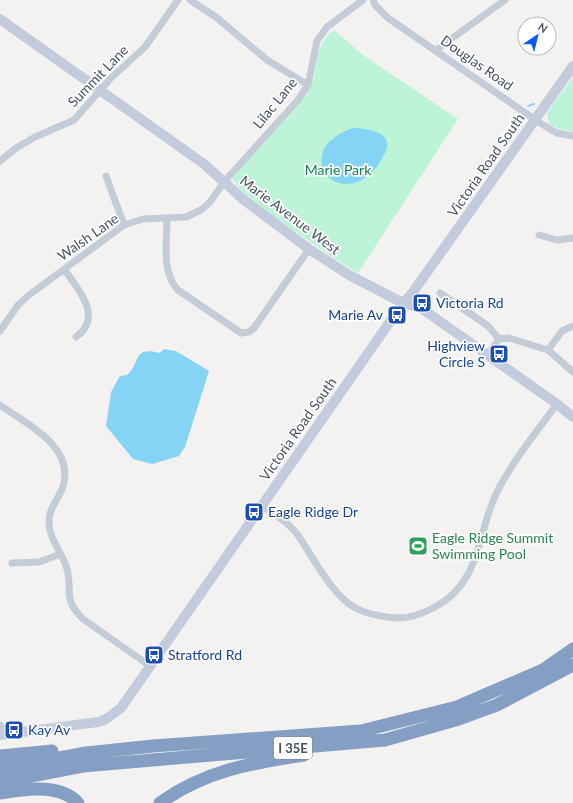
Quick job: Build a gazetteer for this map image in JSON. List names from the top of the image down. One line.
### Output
{"streets":{"highway":["I 35E"],"street":["Douglas Road","Summit Lane","Lilac Lane","Victoria Road South","Marie Avenue West","Walsh Lane"]},"crossings":[["Douglas Road","Victoria Road South"],["Summit Lane","Marie Avenue West"],["Lilac Lane","Marie Avenue West"],["Lilac Lane","Walsh Lane"],["Victoria Road South","Marie Avenue West"],["Marie Avenue West","Walsh Lane"]],"parks":["Marie Park"],"places":{"bus stop":["Victoria Rd","Marie Av","Highview Circle S","Eagle Ridge Dr","Stratford Rd","Kay Av"],"sports":["Eagle Ridge Summit Swimming Pool"]},"north":"top right"}
